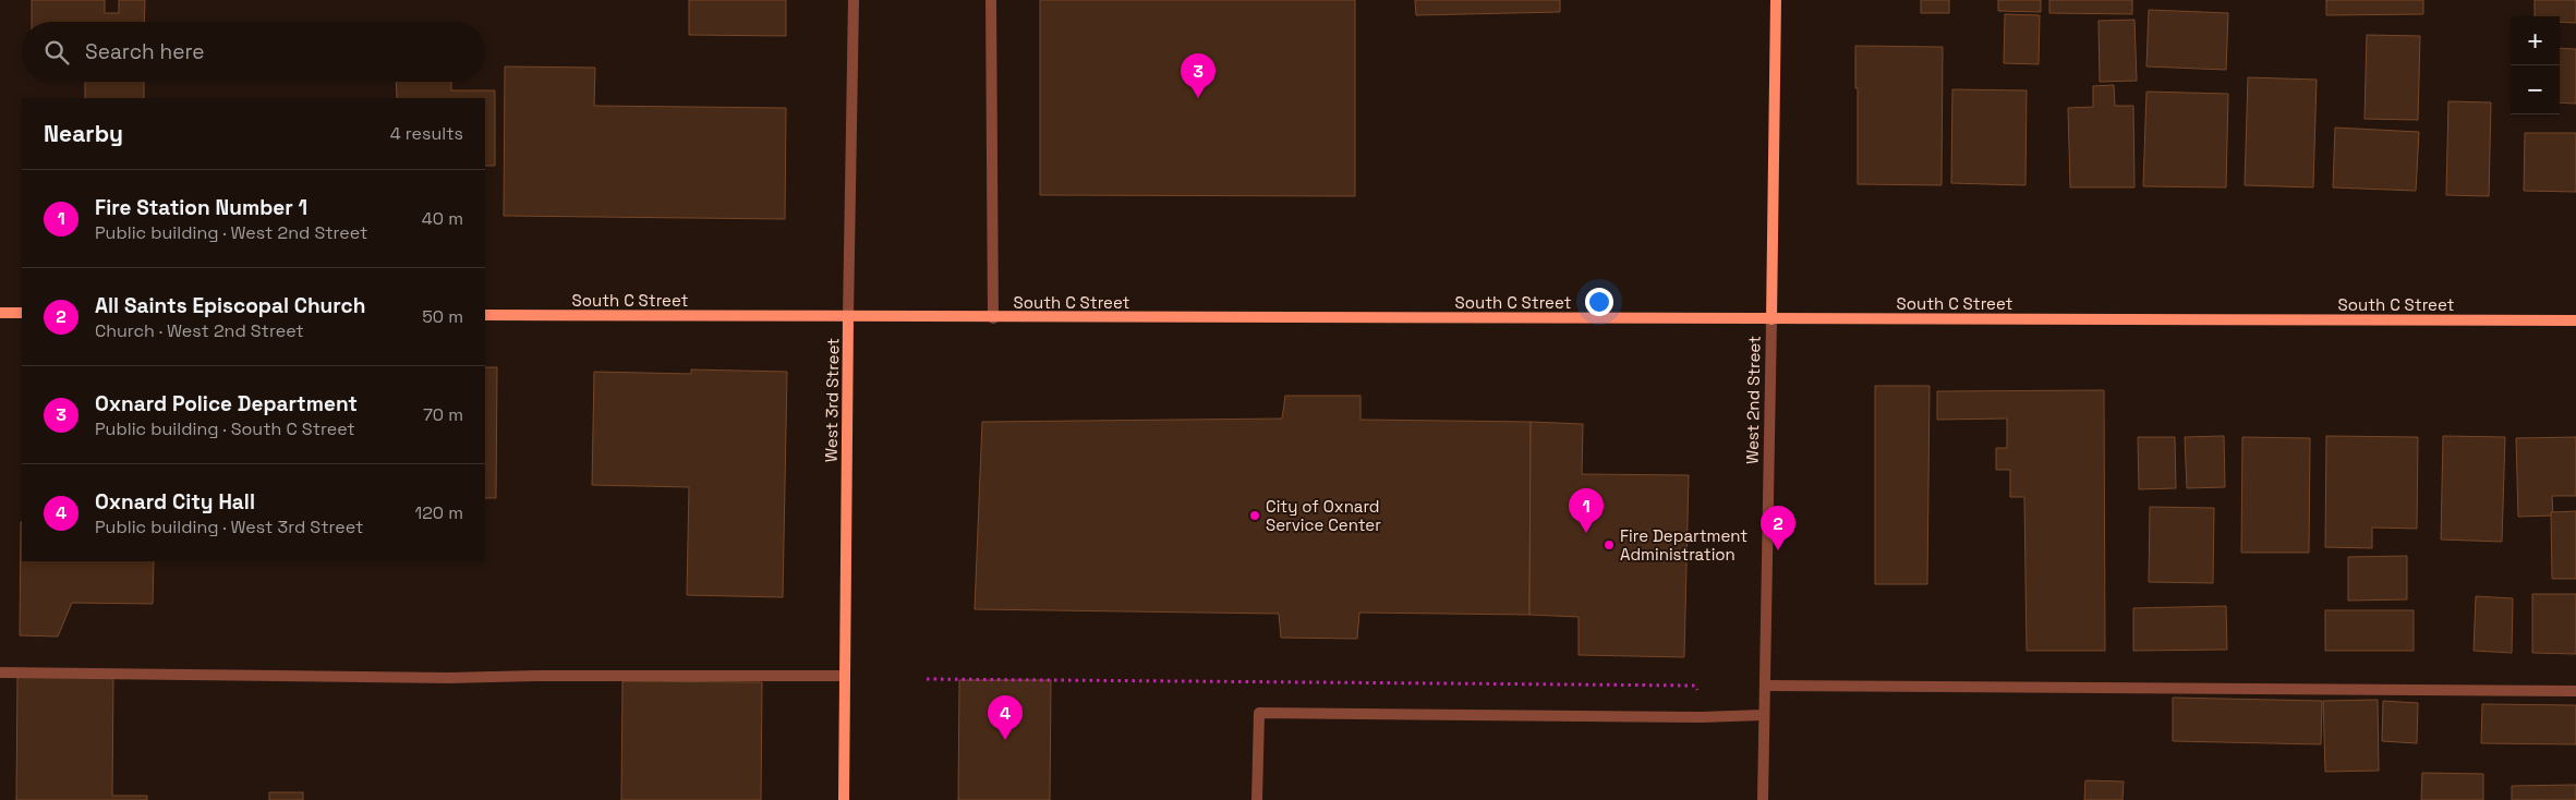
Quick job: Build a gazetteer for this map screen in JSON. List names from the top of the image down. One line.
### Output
{"streets":{"street":["South C Street","West 3rd Street","West 2nd Street"]},"crossings":[["South C Street","West 3rd Street"],["South C Street","West 2nd Street"]],"places":["City of Oxnard Service Center","Fire Department Administration"],"page":{"map_buttons":["+","−"],"search":"Search here","pins":["3","1","2","4"],"heading":["Nearby","4 results"],"list":[{"mark":"1","name":"Fire Station Number 1","note":"Public building · West 2nd Street","value":"40 m"},{"mark":"2","name":"All Saints Episcopal Church","note":"Church · West 2nd Street","value":"50 m"},{"mark":"3","name":"Oxnard Police Department","note":"Public building · South C Street","value":"70 m"},{"mark":"4","name":"Oxnard City Hall","note":"Public building · West 3rd Street","value":"120 m"}]}}
